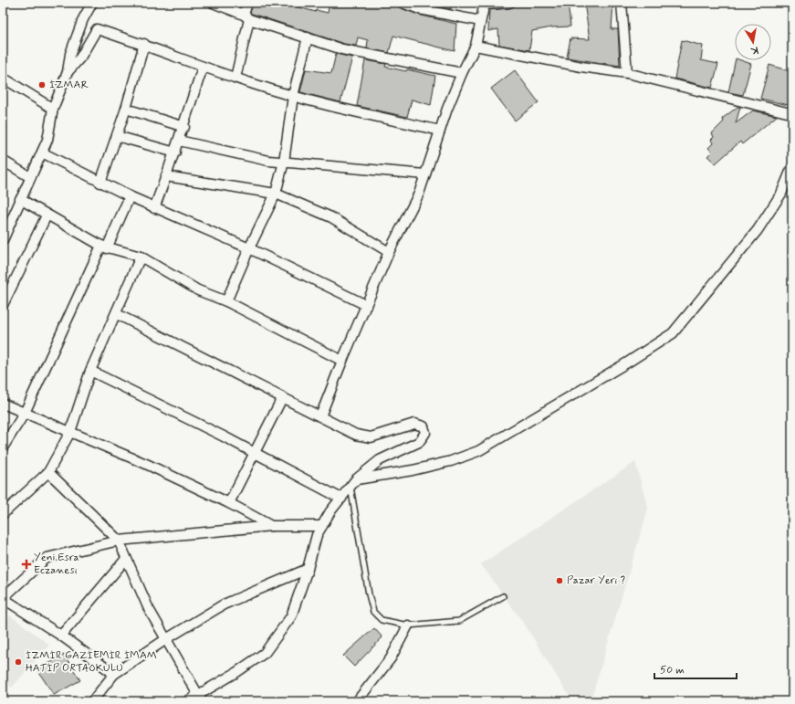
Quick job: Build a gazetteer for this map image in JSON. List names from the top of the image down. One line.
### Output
{"places":{"other":["İZMAR","Pazar Yeri ?","İZMİR GAZİEMİR İMAM HATİP ORTAOKULU"],"health":["Yeni Esra Eczanesi"]},"scale_bar":"50 m","north":"bottom"}
